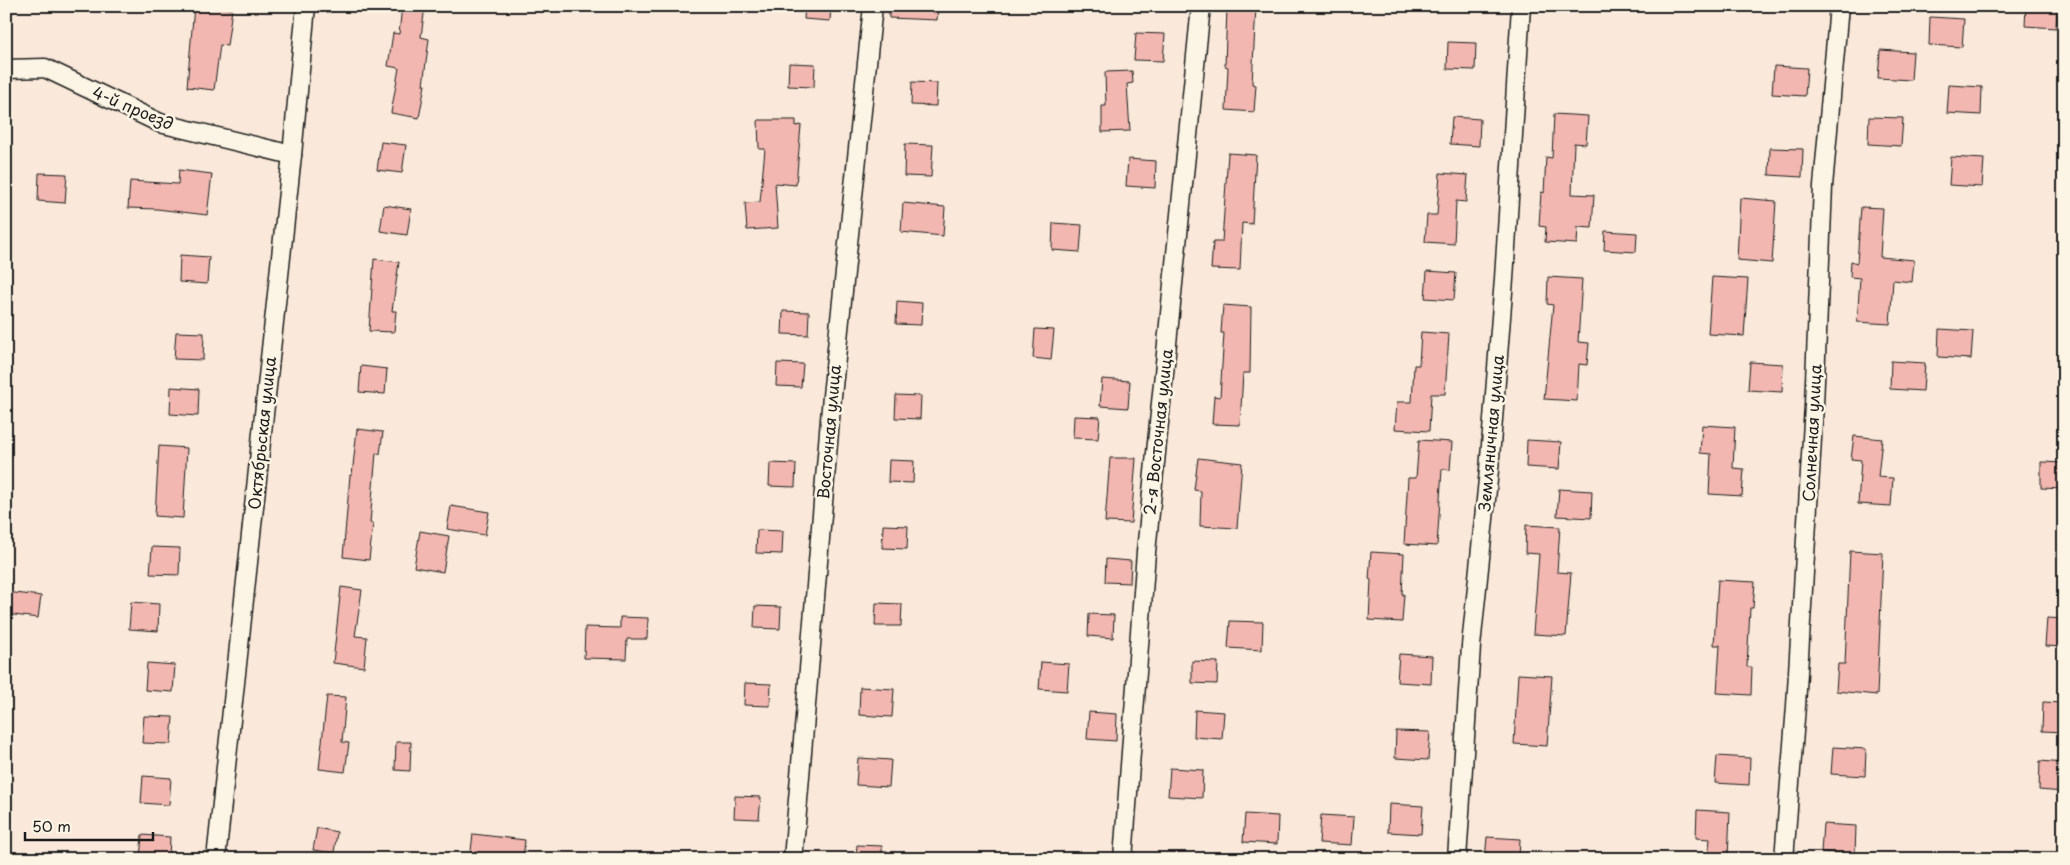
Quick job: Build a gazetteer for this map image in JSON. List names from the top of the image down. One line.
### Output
{"streets":{"street":["4-й проезд","Восточная улица","2-я Восточная улица","Октябрьская улица","Земляничная улица","Солнечная улица"]},"crossings":[["4-й проезд","Октябрьская улица"]],"scale_bar":"50 m"}
